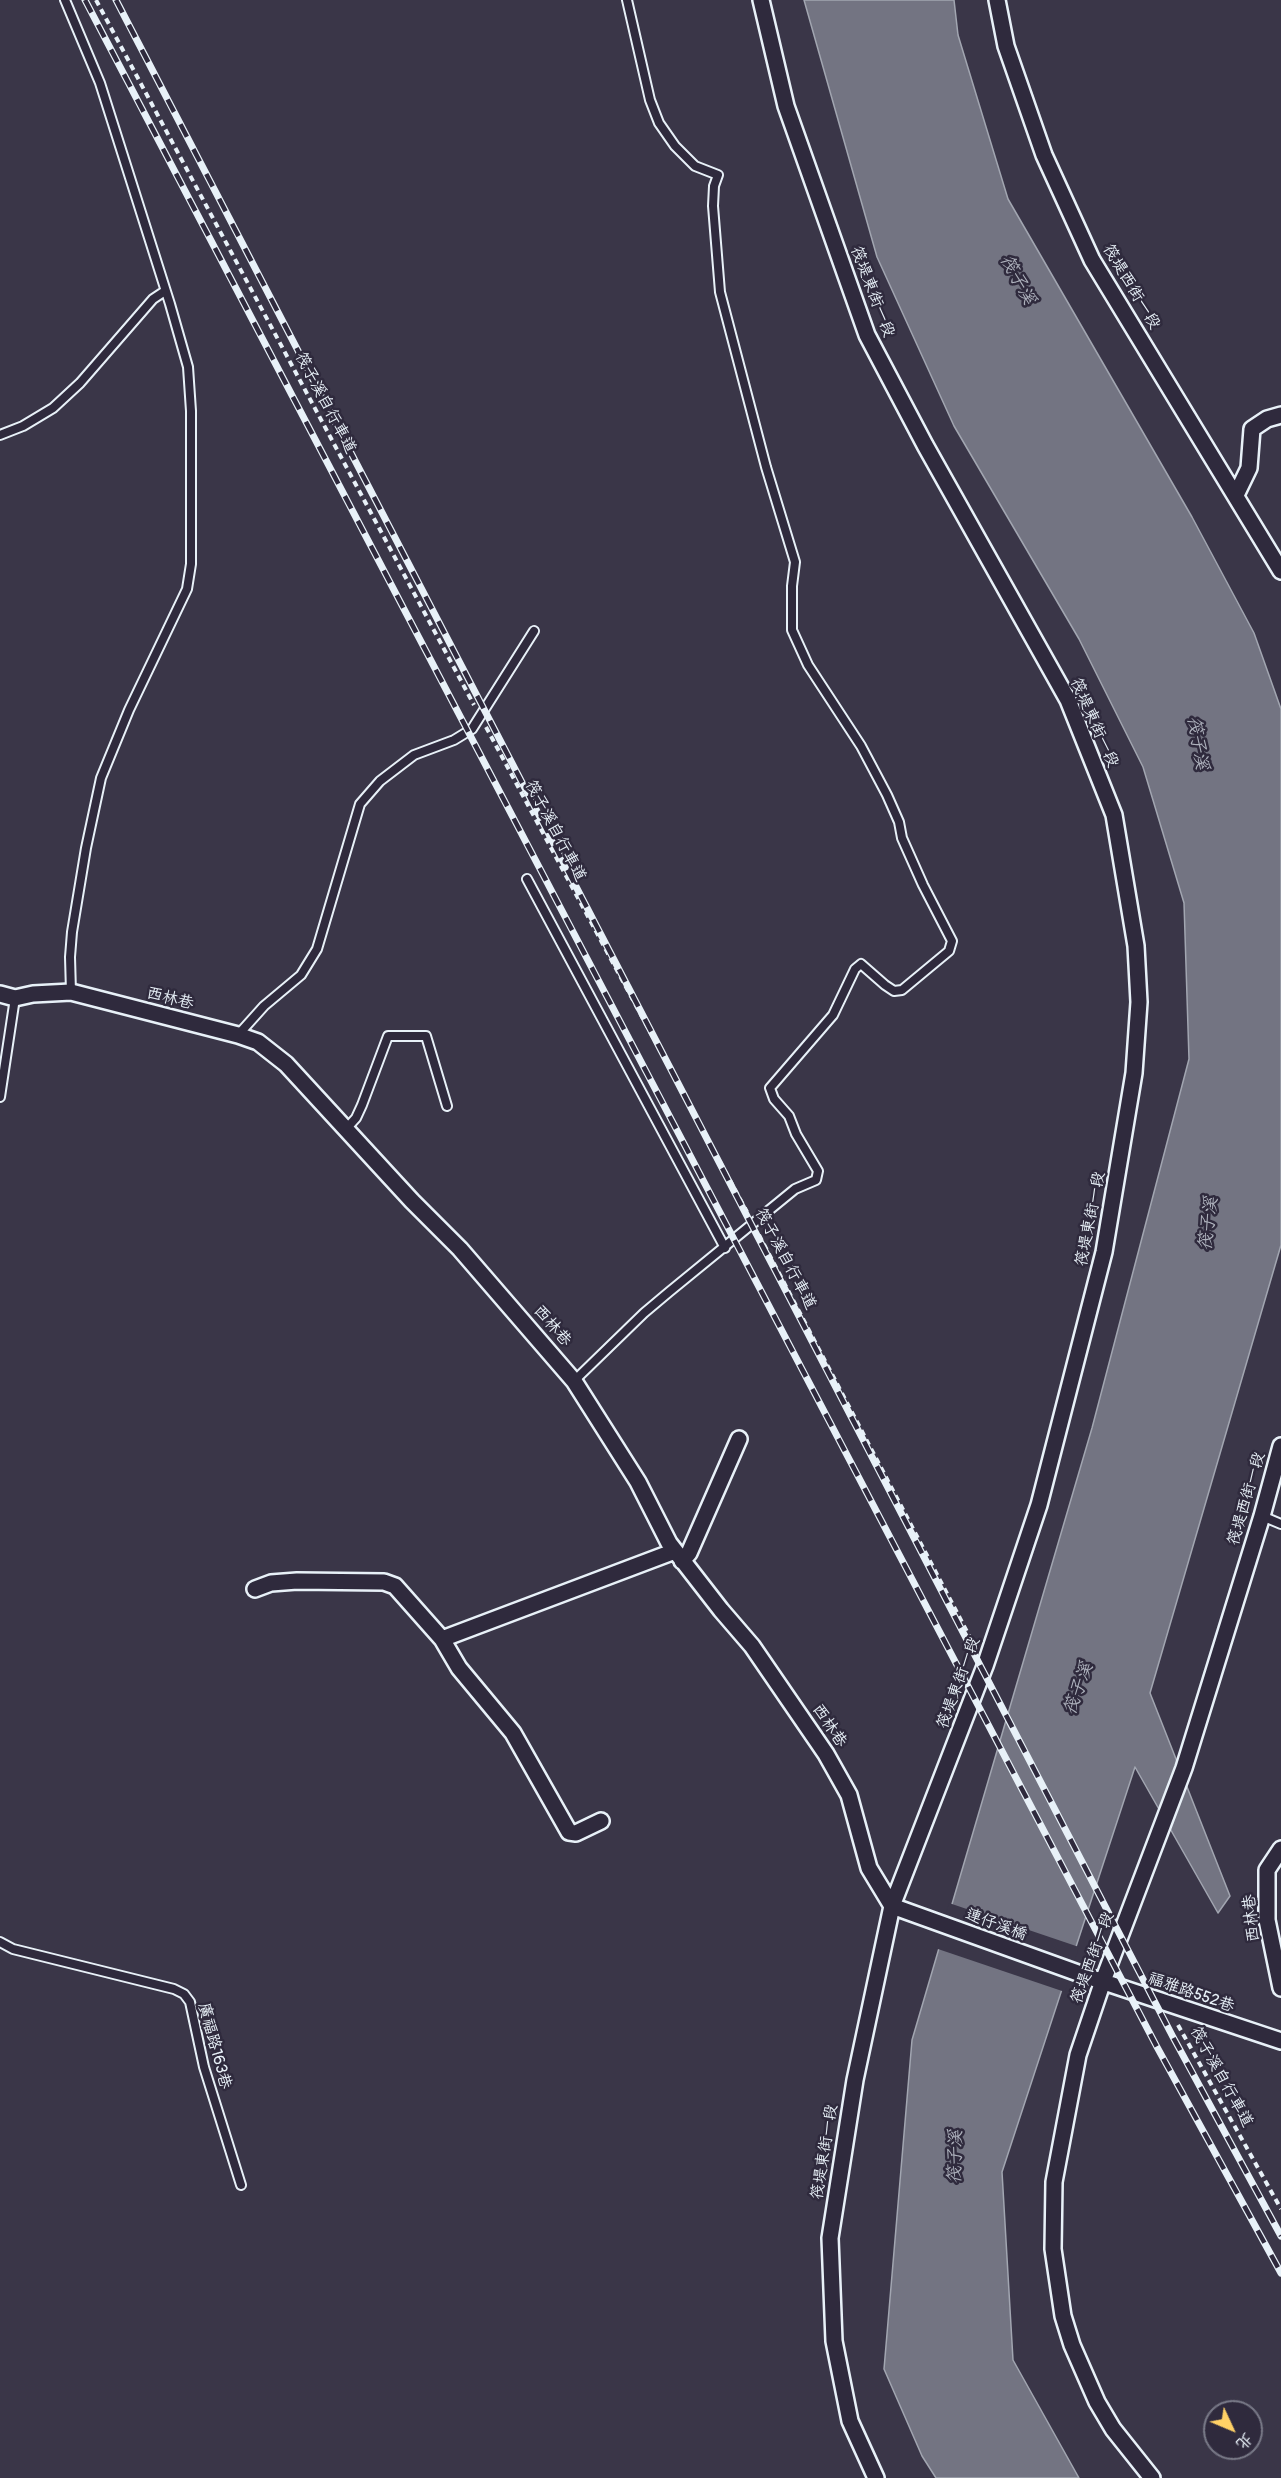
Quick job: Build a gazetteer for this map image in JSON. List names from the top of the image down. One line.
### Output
{"streets":{"street":["筏堤西街一段","筏堤東街一段","西林巷","連仔溪橋","福雅路552巷"],"lane":["廣福路163巷"],"path":["筏子溪自行車道"]},"crossings":[["筏堤西街一段","連仔溪橋"],["筏堤西街一段","福雅路552巷"],["筏堤東街一段","筏子溪自行車道"],["筏堤東街一段","西林巷"],["筏堤東街一段","連仔溪橋"],["西林巷","連仔溪橋"],["連仔溪橋","福雅路552巷"]],"water":["筏子溪"],"north":"bottom right"}
